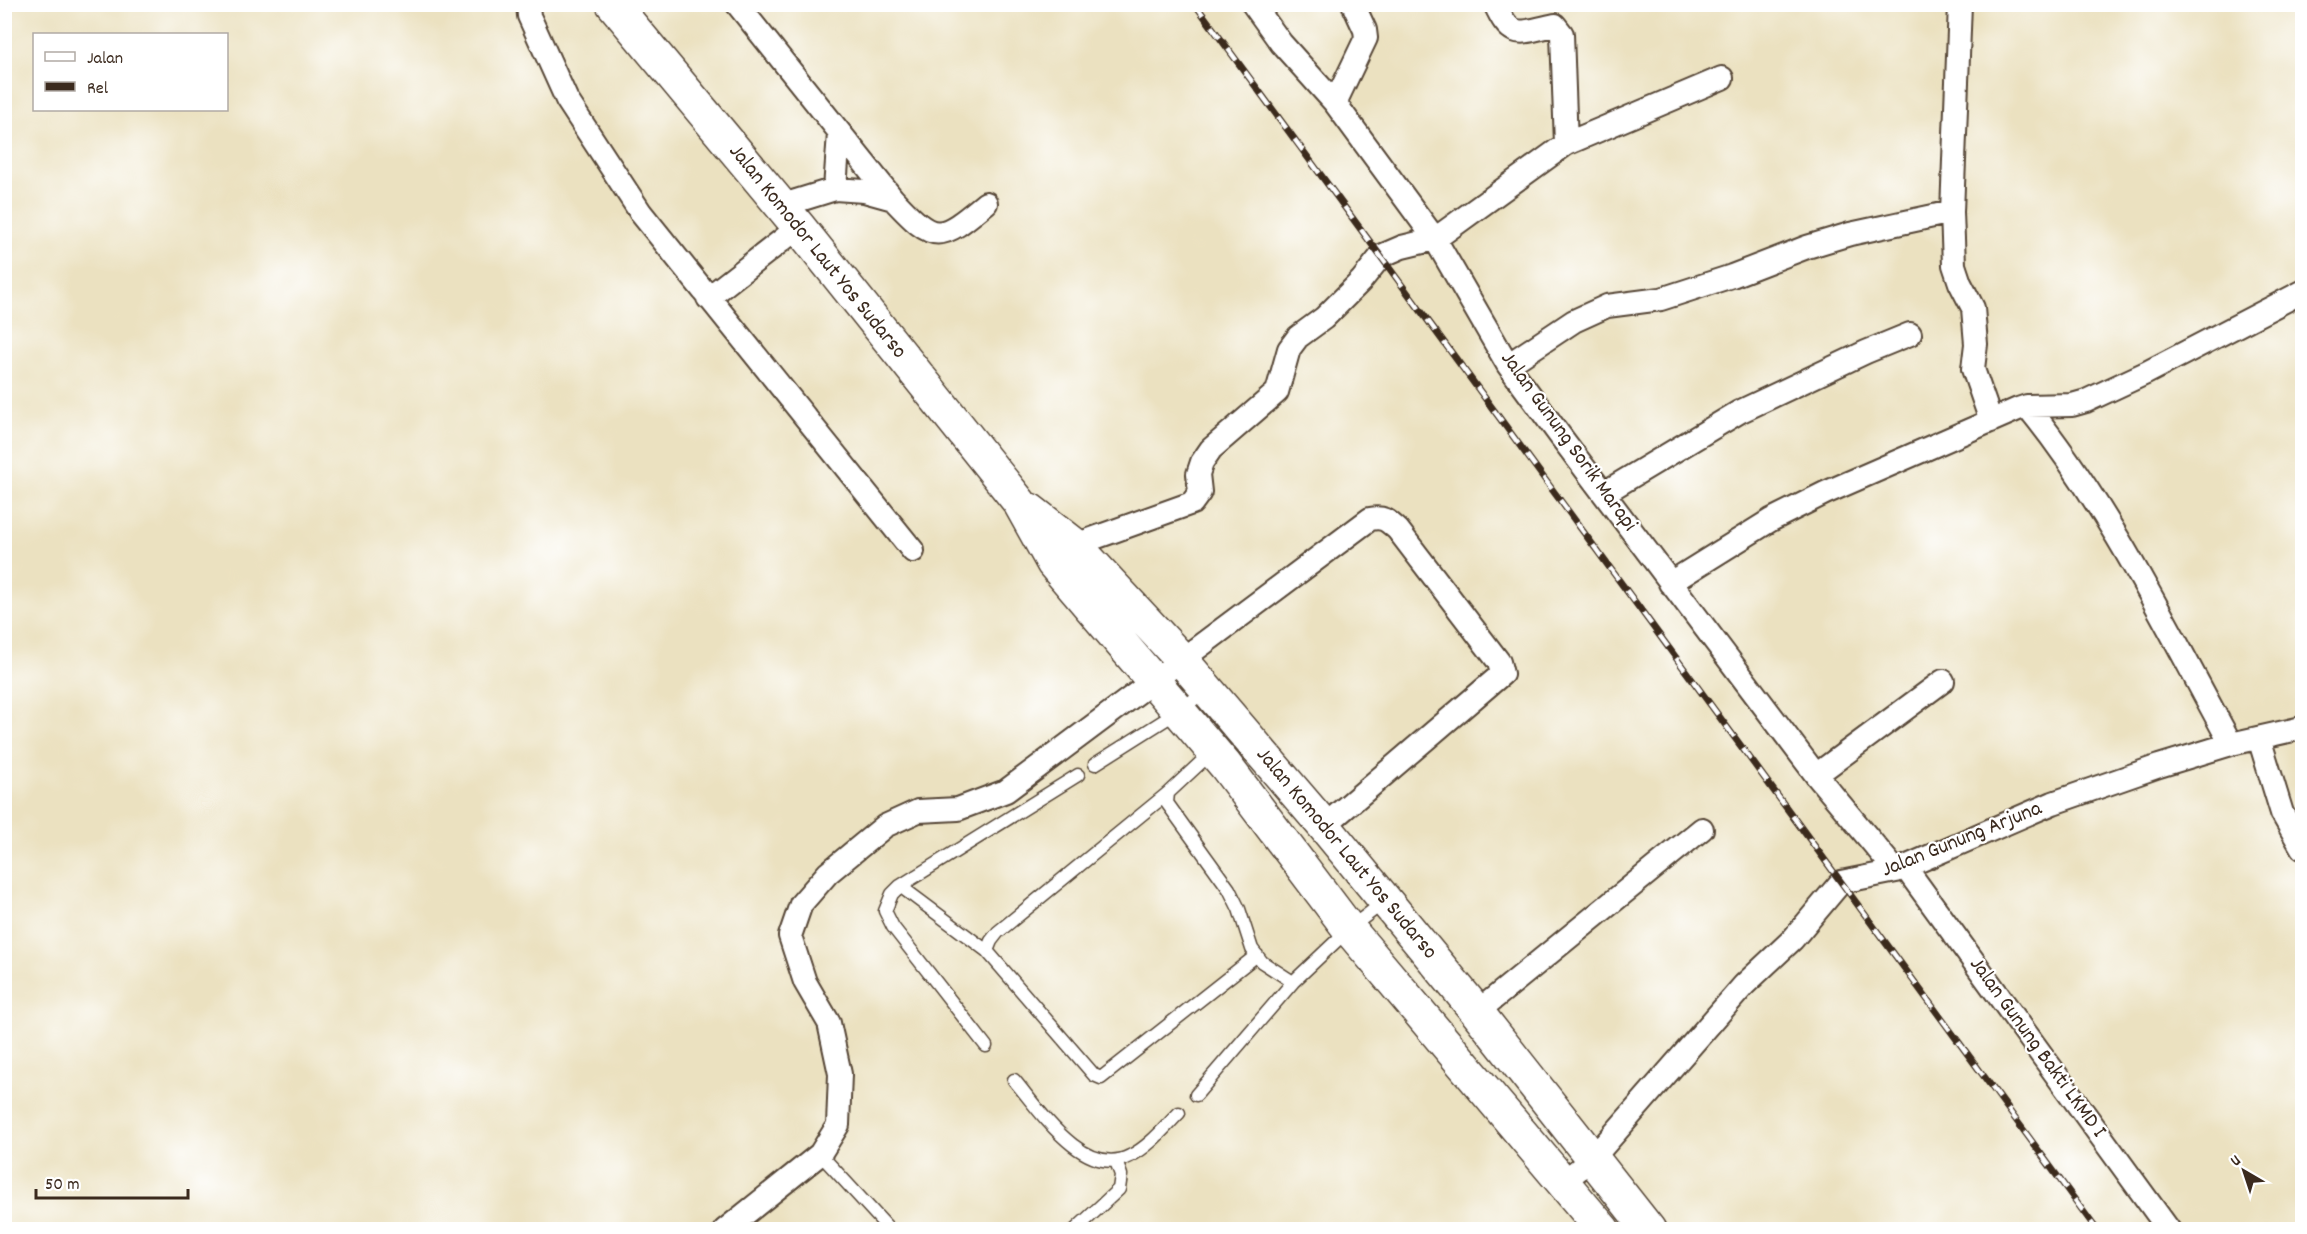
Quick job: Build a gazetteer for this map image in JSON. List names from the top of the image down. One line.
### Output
{"streets":{"highway":["Jalan Komodor Laut Yos Sudarso"],"street":["Jalan Gunung Sorik Marapi","Jalan Gunung Arjuna","Jalan Gunung Bakti LKMD I"]},"crossings":[["Jalan Komodor Laut Yos Sudarso","Jalan Gunung Arjuna"],["Jalan Gunung Sorik Marapi","Jalan Gunung Arjuna"],["Jalan Gunung Sorik Marapi","Jalan Gunung Bakti LKMD I"],["Jalan Gunung Arjuna","Jalan Gunung Bakti LKMD I"]],"legend":["Jalan","Rel"],"scale_bar":"50 m","north":"top left"}
